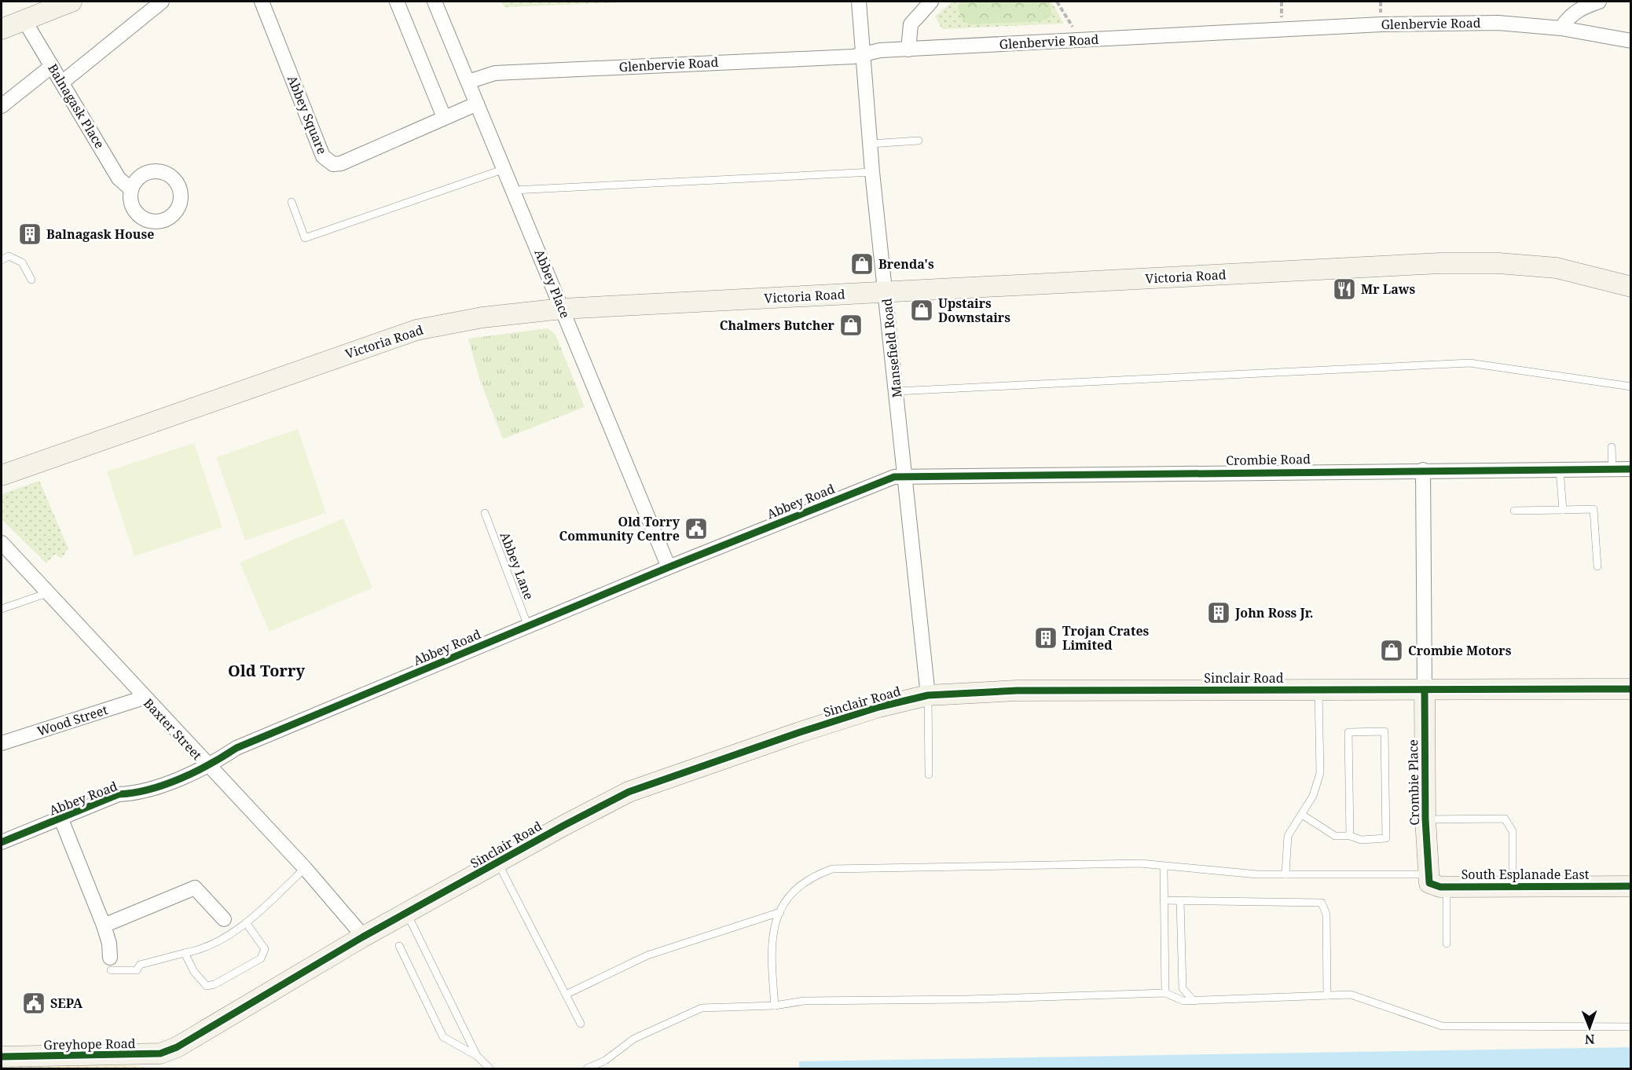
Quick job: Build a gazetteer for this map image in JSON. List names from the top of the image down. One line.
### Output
{"streets":{"street":["Glenbervie Road","Balnagask Place","Abbey Square","Victoria Road","Abbey Place","Mansefield Road","Crombie Road","Abbey Road","Sinclair Road","Wood Street","Baxter Street","Crombie Place","South Esplanade East","Greyhope Road"],"lane":["Abbey Lane"]},"crossings":[["Glenbervie Road","Abbey Place"],["Glenbervie Road","Mansefield Road"],["Abbey Square","Abbey Place"],["Victoria Road","Abbey Place"],["Victoria Road","Mansefield Road"],["Abbey Place","Abbey Road"],["Mansefield Road","Crombie Road"],["Mansefield Road","Abbey Road"],["Mansefield Road","Sinclair Road"],["Crombie Road","Abbey Road"],["Crombie Road","Crombie Place"],["Abbey Road","Abbey Lane"],["Abbey Road","Baxter Street"],["Sinclair Road","Baxter Street"],["Sinclair Road","Crombie Place"],["Sinclair Road","Greyhope Road"],["Wood Street","Baxter Street"],["Crombie Place","South Esplanade East"]],"districts":["Old Torry"],"places":{"building":["Balnagask House","John Ross Jr.","Trojan Crates Limited"],"shop":["Brenda's","Upstairs Downstairs","Chalmers Butcher","Crombie Motors"],"restaurant":["Mr Laws"],"public building":["Old Torry Community Centre","SEPA"]},"north":"bottom"}
